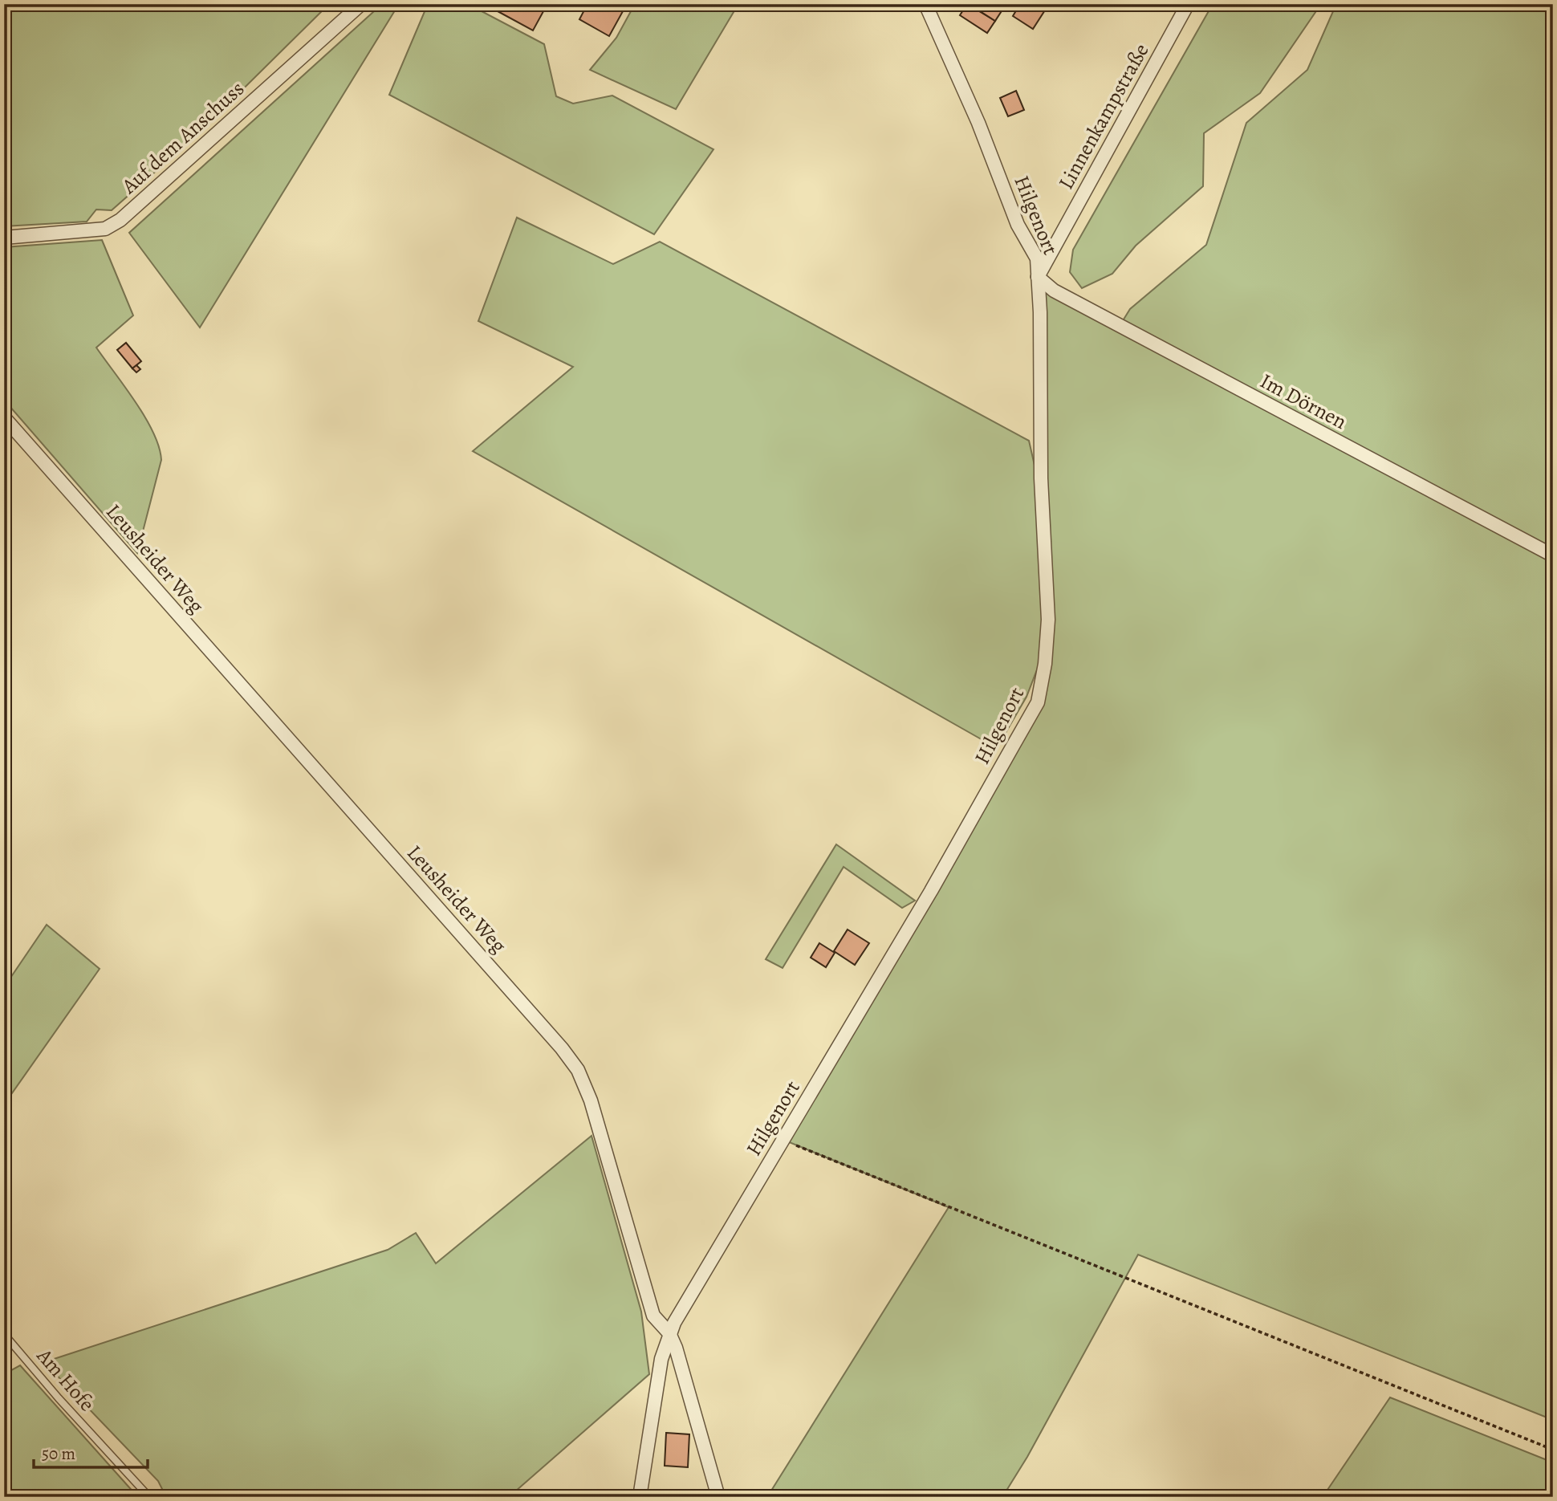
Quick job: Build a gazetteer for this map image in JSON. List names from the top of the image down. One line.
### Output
{"streets":{"street":["Linnenkampstraße","Auf dem Anschuss","Hilgenort","Im Dörnen","Leusheider Weg"],"lane":["Am Hofe"]},"crossings":[["Linnenkampstraße","Hilgenort"],["Linnenkampstraße","Im Dörnen"],["Hilgenort","Im Dörnen"],["Hilgenort","Leusheider Weg"]],"scale_bar":"50 m"}
